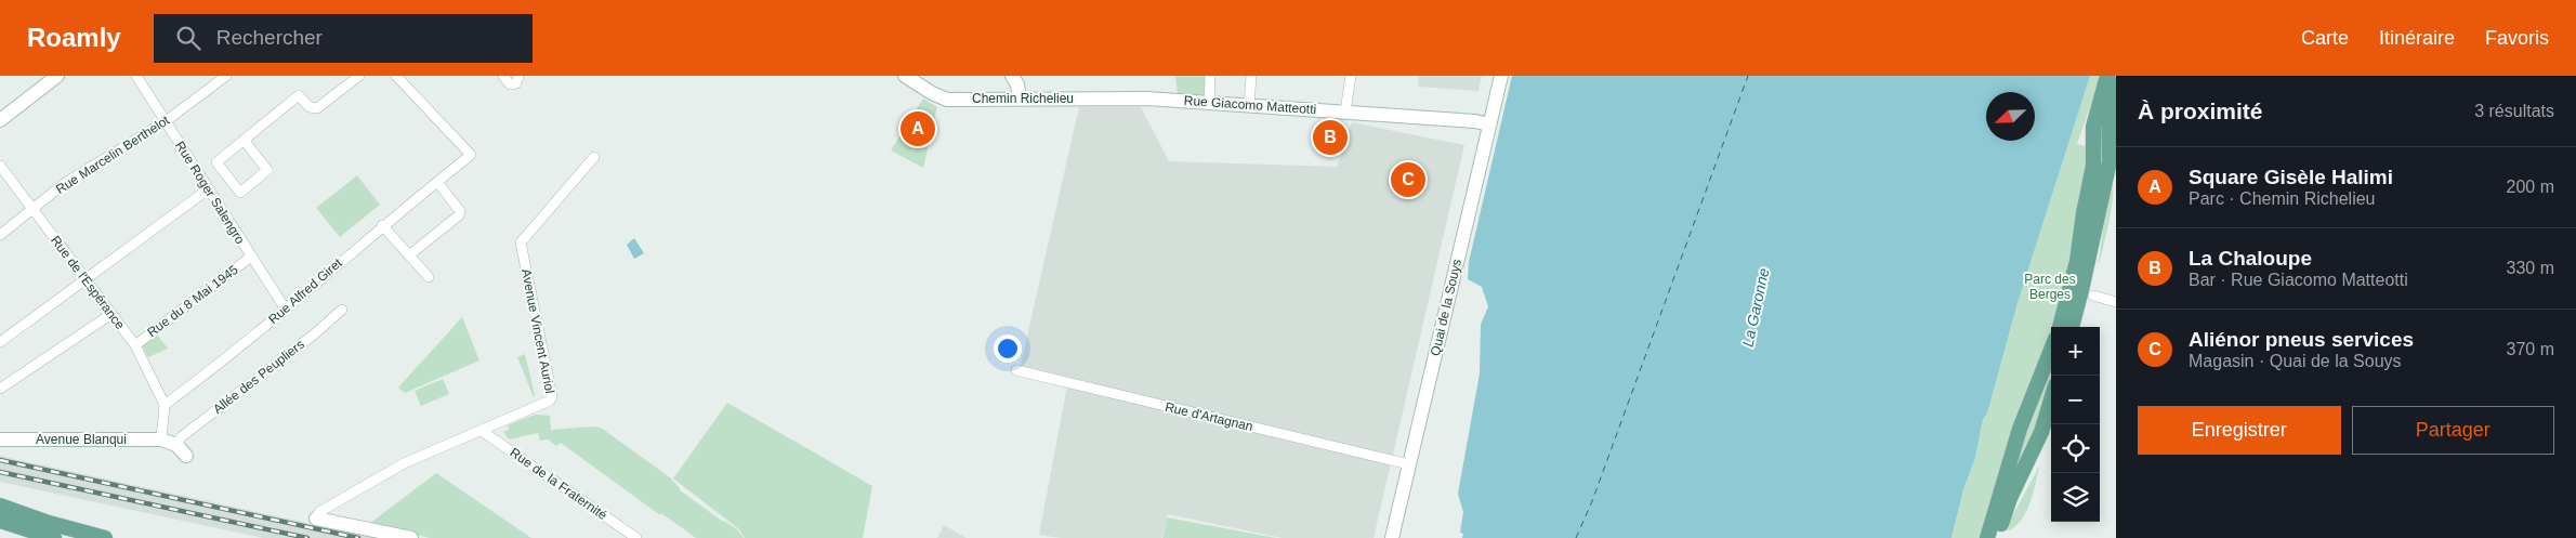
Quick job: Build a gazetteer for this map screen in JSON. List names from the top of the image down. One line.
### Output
{"streets":{"street":["Chemin Richelieu","Rue Giacomo Matteotti","Rue Marcelin Berthelot","Rue Roger Salengro","Rue de l'Espérance","Rue Alfred Giret","Rue du 8 Mai 1945","Quai de la Souys","Avenue Vincent Auriol","Allée des Peupliers","Rue d'Artagnan","Avenue Blanqui","Rue de la Fraternité"]},"crossings":[["Chemin Richelieu","Rue Giacomo Matteotti"],["Rue Giacomo Matteotti","Quai de la Souys"],["Rue Marcelin Berthelot","Rue Roger Salengro"],["Rue Marcelin Berthelot","Rue de l'Espérance"],["Rue Roger Salengro","Rue Alfred Giret"],["Rue Roger Salengro","Rue du 8 Mai 1945"],["Rue de l'Espérance","Rue Alfred Giret"],["Rue de l'Espérance","Rue du 8 Mai 1945"],["Quai de la Souys","Rue d'Artagnan"],["Avenue Vincent Auriol","Rue de la Fraternité"],["Allée des Peupliers","Avenue Blanqui"]],"water":["La Garonne"],"parks":["Parc des Berges"],"north":"bottom left","page":{"header":"Roamly","search":"Rechercher","nav":["Carte","Itinéraire","Favoris"],"heading":["À proximité","3 résultats"],"pins":["A","B","C"],"list":[{"mark":"A","name":"Square Gisèle Halimi","note":"Parc · Chemin Richelieu","value":"200 m"},{"mark":"B","name":"La Chaloupe","note":"Bar · Rue Giacomo Matteotti","value":"330 m"},{"mark":"C","name":"Aliénor pneus services","note":"Magasin · Quai de la Souys","value":"370 m"}],"map_buttons":["+","−"],"buttons":["Enregistrer","Partager"]}}
